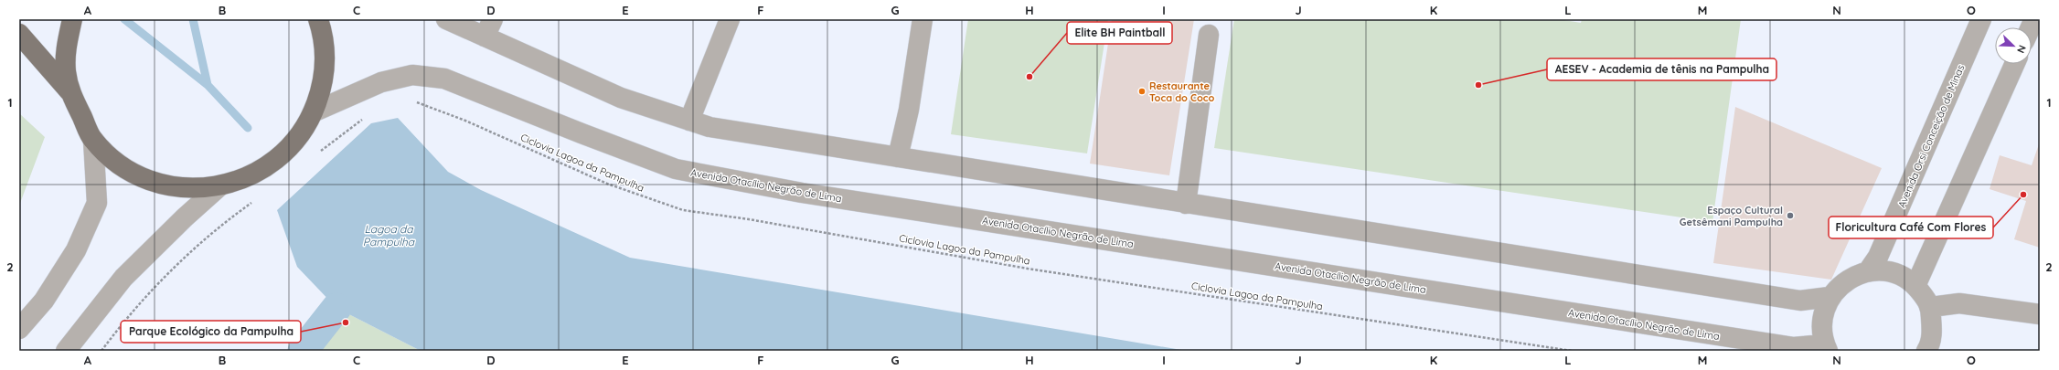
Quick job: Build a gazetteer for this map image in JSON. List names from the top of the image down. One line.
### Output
{"streets":{"street":["Avenida Orsi Conceição de Minas","Avenida Otacílio Negrão de Lima"],"path":["Ciclovia Lagoa da Pampulha"]},"water":["Lagoa da Pampulha"],"places":["Elite BH Paintball","AESEV - Academia de tênis na Pampulha","Restaurante Toca do Coco","Floricultura Café Com Flores","Espaço Cultural Getsêmani Pampulha","Parque Ecológico da Pampulha"],"north":"bottom right","grid":{"columns":["A","B","C","D","E","F","G","H","I","J","K","L","M","N","O"],"rows":["1","2"]}}
